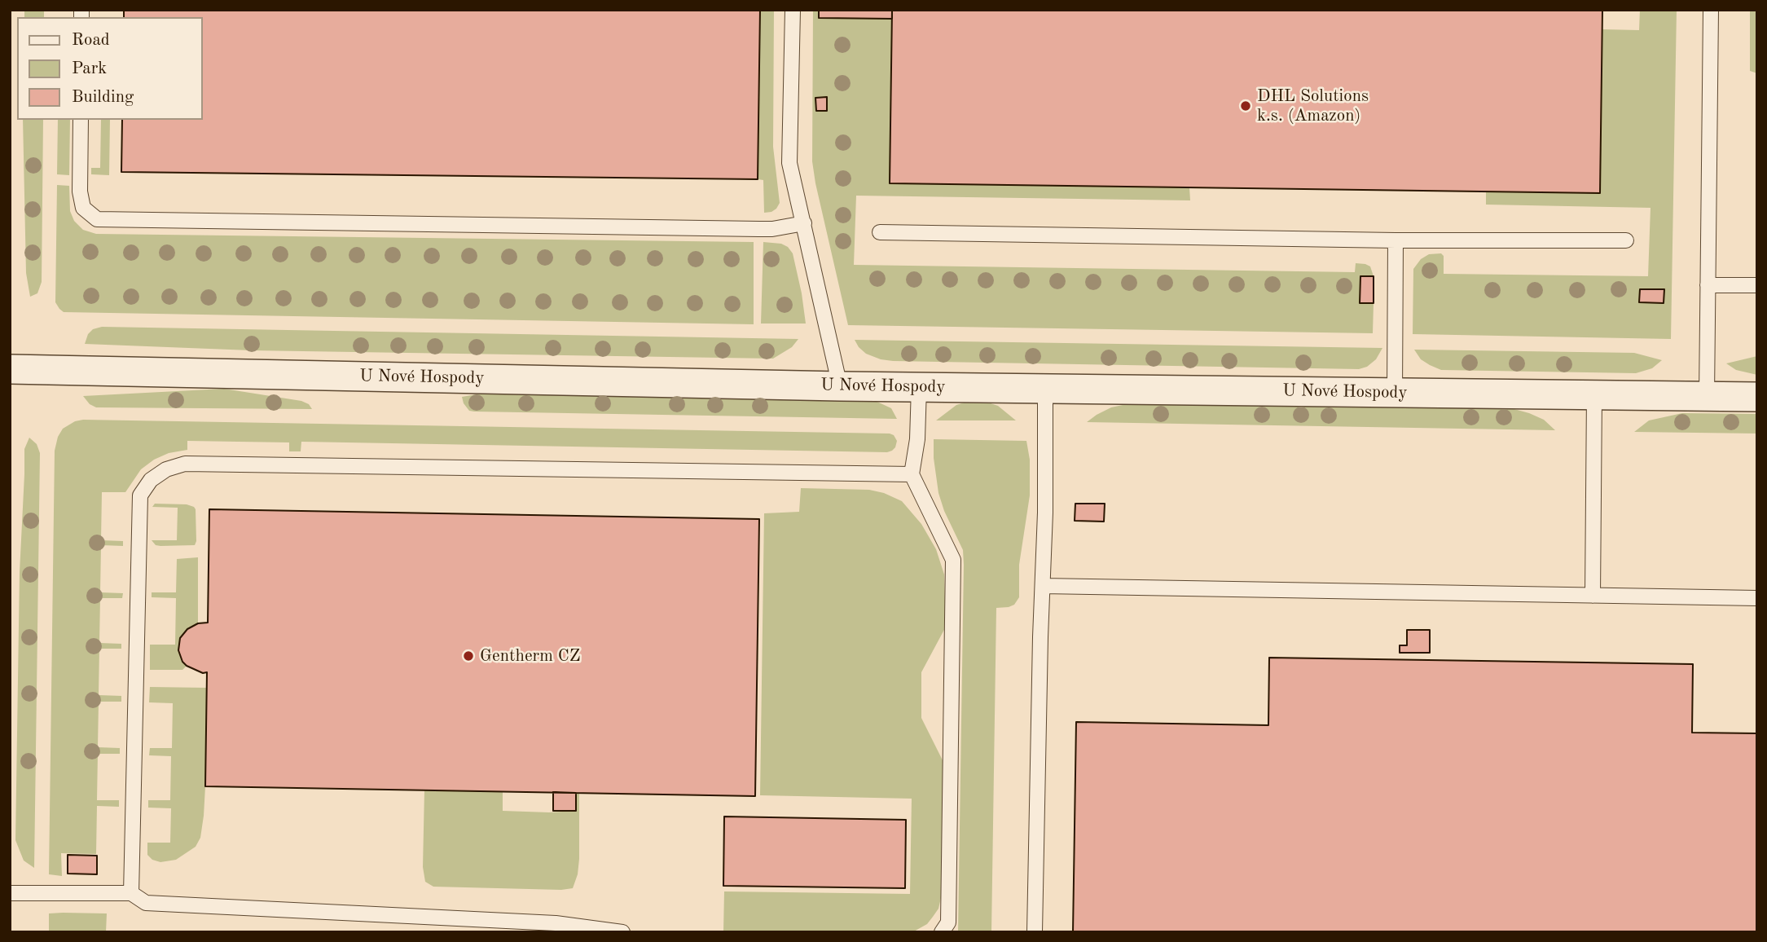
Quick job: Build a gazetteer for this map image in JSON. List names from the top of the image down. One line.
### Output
{"streets":{"street":["U Nové Hospody"]},"places":["DHL Solutions k.s. (Amazon)","Gentherm CZ"],"legend":["Road","Park","Building"]}
